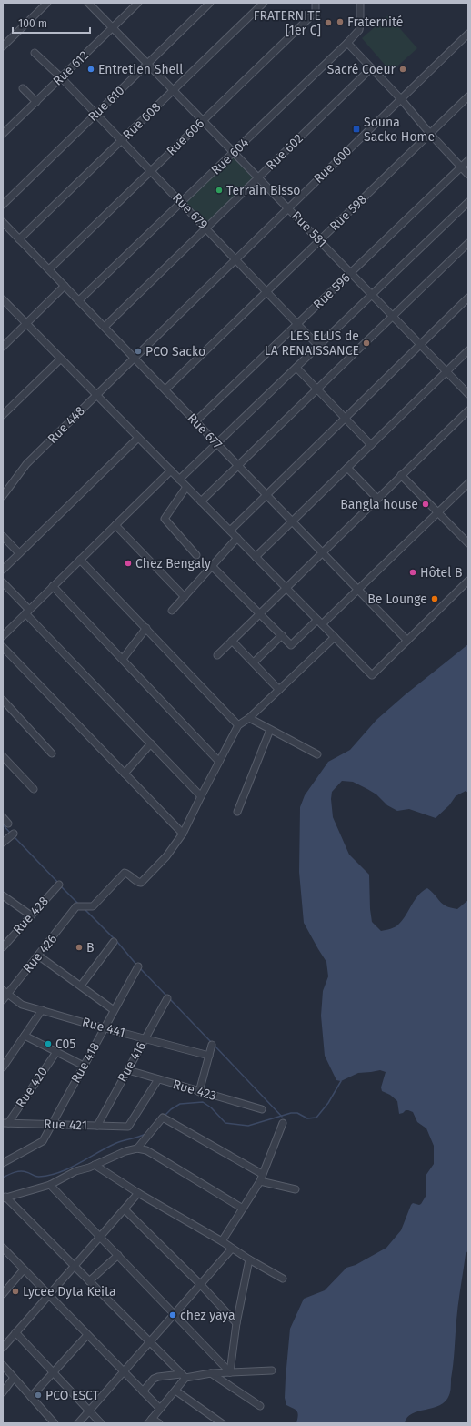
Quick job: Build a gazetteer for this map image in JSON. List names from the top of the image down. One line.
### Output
{"streets":{"street":["Rue 612","Rue 610","Rue 608","Rue 606","Rue 602","Rue 604","Rue 600","Rue 679","Rue 598","Rue 581","Rue 596","Rue 448","Rue 677","Rue 428","Rue 426","Rue 441","Rue 416","Rue 418","Rue 420","Rue 423","Rue 421"]},"crossings":[["Rue 612","Rue 679"],["Rue 612","Rue 581"],["Rue 610","Rue 679"],["Rue 610","Rue 581"],["Rue 608","Rue 679"],["Rue 608","Rue 581"],["Rue 608","Rue 677"],["Rue 606","Rue 679"],["Rue 606","Rue 581"],["Rue 606","Rue 677"],["Rue 602","Rue 679"],["Rue 602","Rue 581"],["Rue 602","Rue 677"],["Rue 604","Rue 679"],["Rue 604","Rue 581"],["Rue 604","Rue 677"],["Rue 600","Rue 679"],["Rue 600","Rue 581"],["Rue 600","Rue 448"],["Rue 600","Rue 677"],["Rue 679","Rue 598"],["Rue 679","Rue 596"],["Rue 598","Rue 581"],["Rue 598","Rue 677"],["Rue 581","Rue 596"],["Rue 596","Rue 677"],["Rue 448","Rue 677"],["Rue 426","Rue 441"],["Rue 441","Rue 416"],["Rue 441","Rue 418"],["Rue 416","Rue 423"],["Rue 416","Rue 421"],["Rue 418","Rue 421"],["Rue 420","Rue 421"],["Rue 423","Rue 421"]],"places":{"other":["Fraternité","FRATERNITE [1er C]","Entretien Shell","Sacré Coeur","Terrain Bisso","LES ELUS de LA RENAISSANCE","PCO Sacko","Bangla house","Chez Bengaly","Hôtel B","Be Lounge","B","C05","Lycee Dyta Keita","chez yaya","PCO ESCT"],"transit":["Souna Sacko Home"]},"scale_bar":"100 m"}
